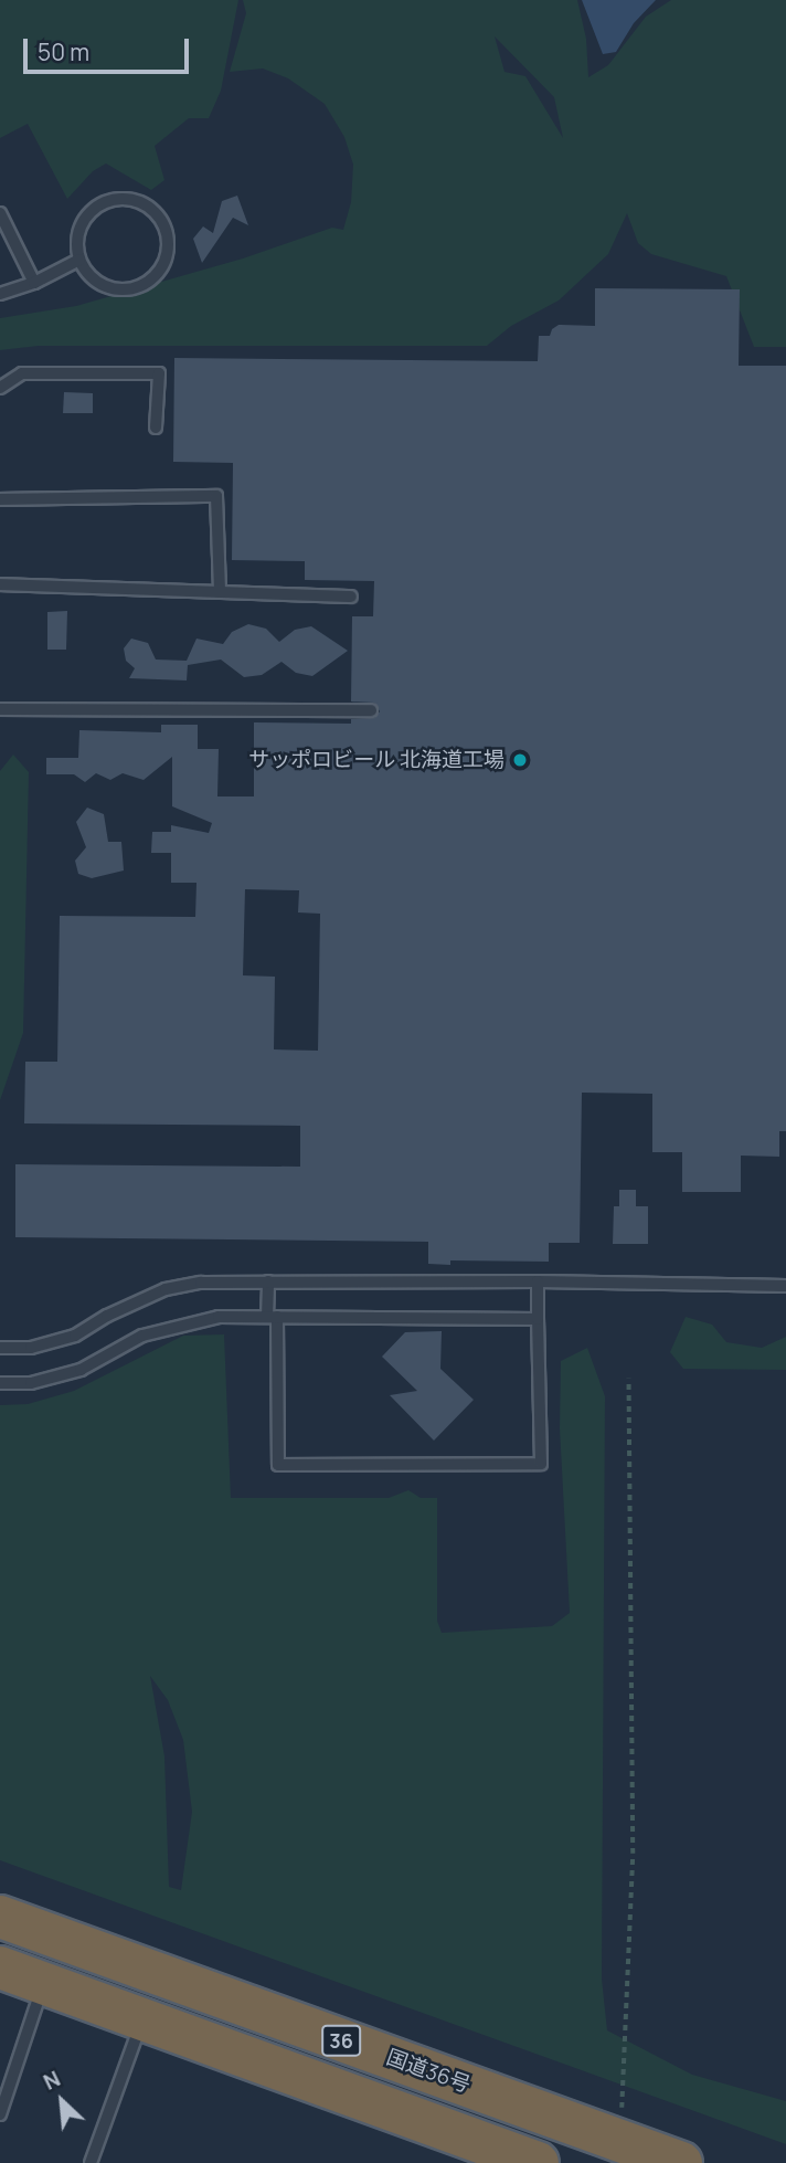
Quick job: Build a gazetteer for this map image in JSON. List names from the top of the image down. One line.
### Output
{"streets":{"highway":["36","国道36号"]},"places":["サッポロビール 北海道工場"],"scale_bar":"50 m","north":"top left"}
